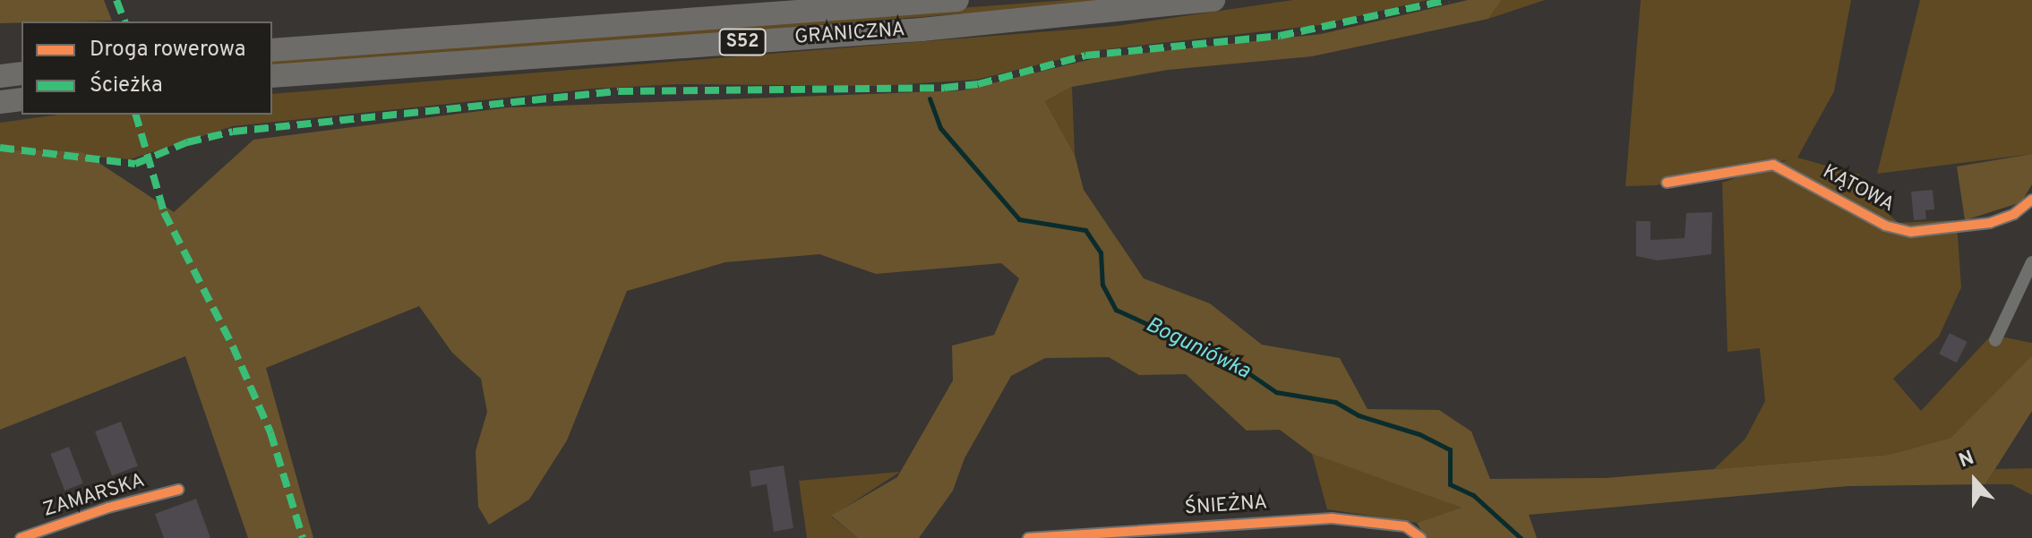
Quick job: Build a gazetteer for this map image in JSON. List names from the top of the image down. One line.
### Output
{"streets":{"highway":["GRANICZNA","S52"],"street":["KĄTOWA","ZAMARSKA","ŚNIEŻNA"]},"water":["Boguniówka"],"legend":["Droga rowerowa","Ścieżka"],"north":"top"}
